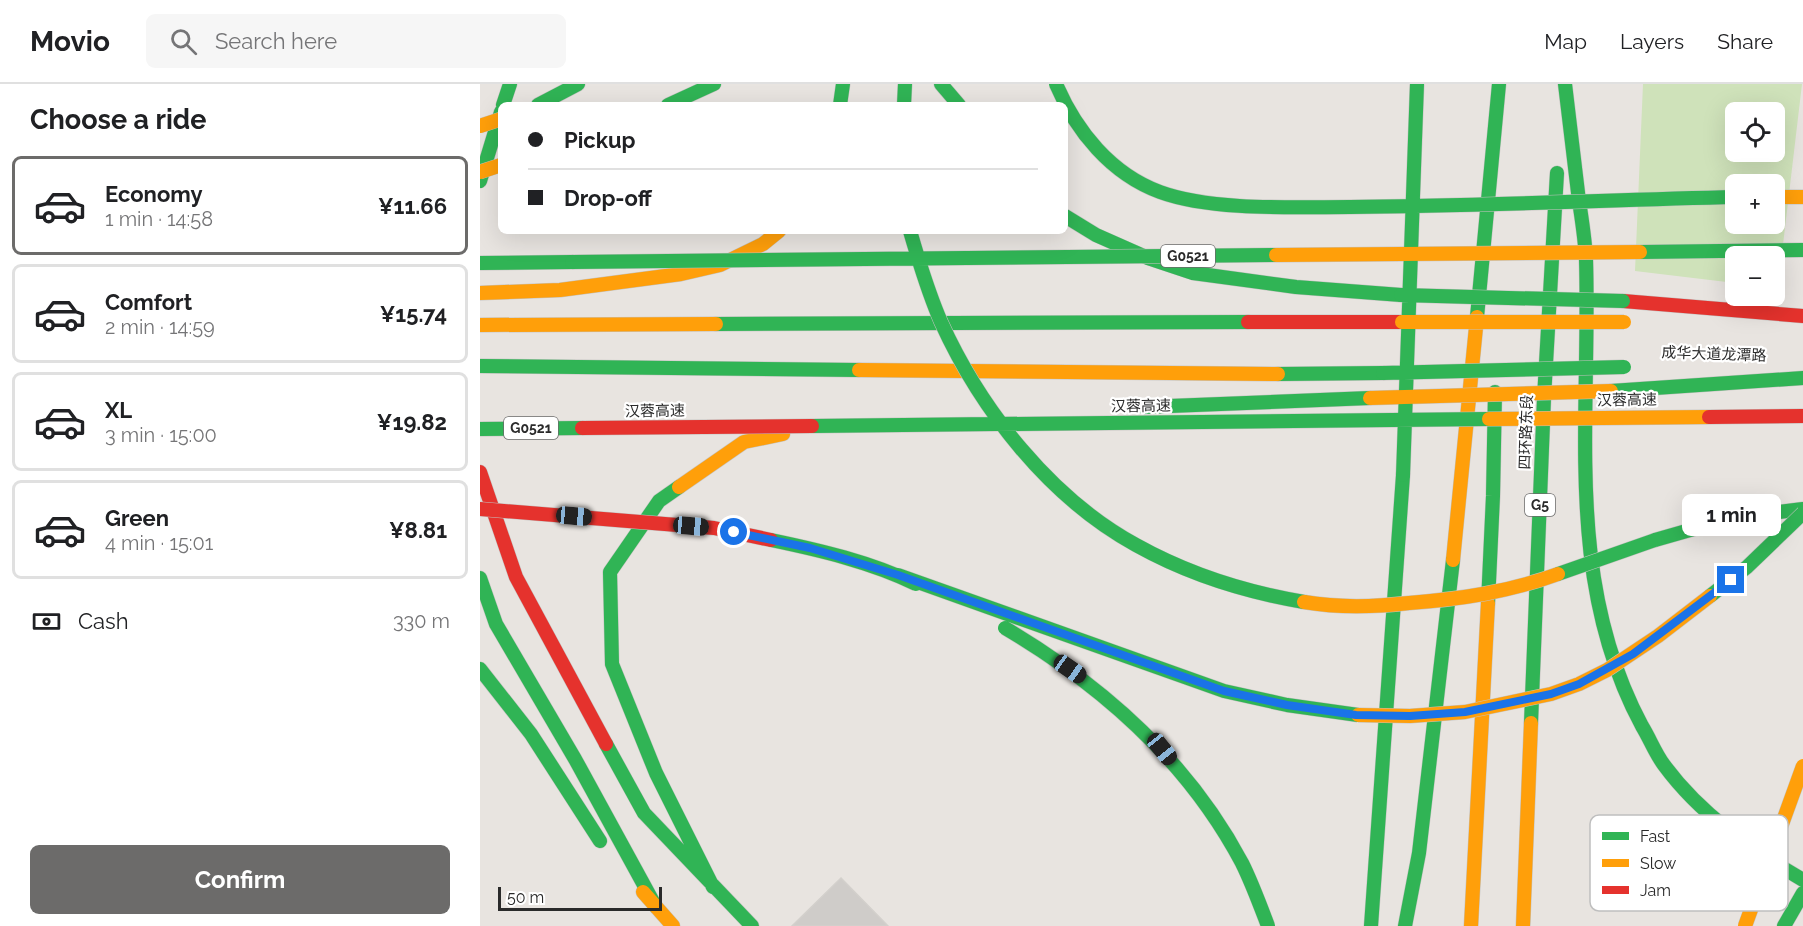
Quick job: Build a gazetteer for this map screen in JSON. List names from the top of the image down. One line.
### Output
{"streets":{"main road":["G0521","成华大道龙潭路","汉蓉高速","四环路东段","G5"]},"legend":["Fast","Slow","Jam"],"scale_bar":"50 m","page":{"header":"Movio","search":"Search here","nav":["Map","Layers","Share"],"heading":"Choose a ride","map_buttons":["+","−"],"banner":["Pickup","Drop-off"],"list":[{"name":"Economy","note":"1 min · 14:58","value":"¥11.66"},{"name":"Comfort","note":"2 min · 14:59","value":"¥15.74"},{"name":"XL","note":"3 min · 15:00","value":"¥19.82"},{"name":"Green","note":"4 min · 15:01","value":"¥8.81"}],"bubble":"1 min","pay":["Cash","330 m"],"buttons":"Confirm","scale":"50 m"}}
